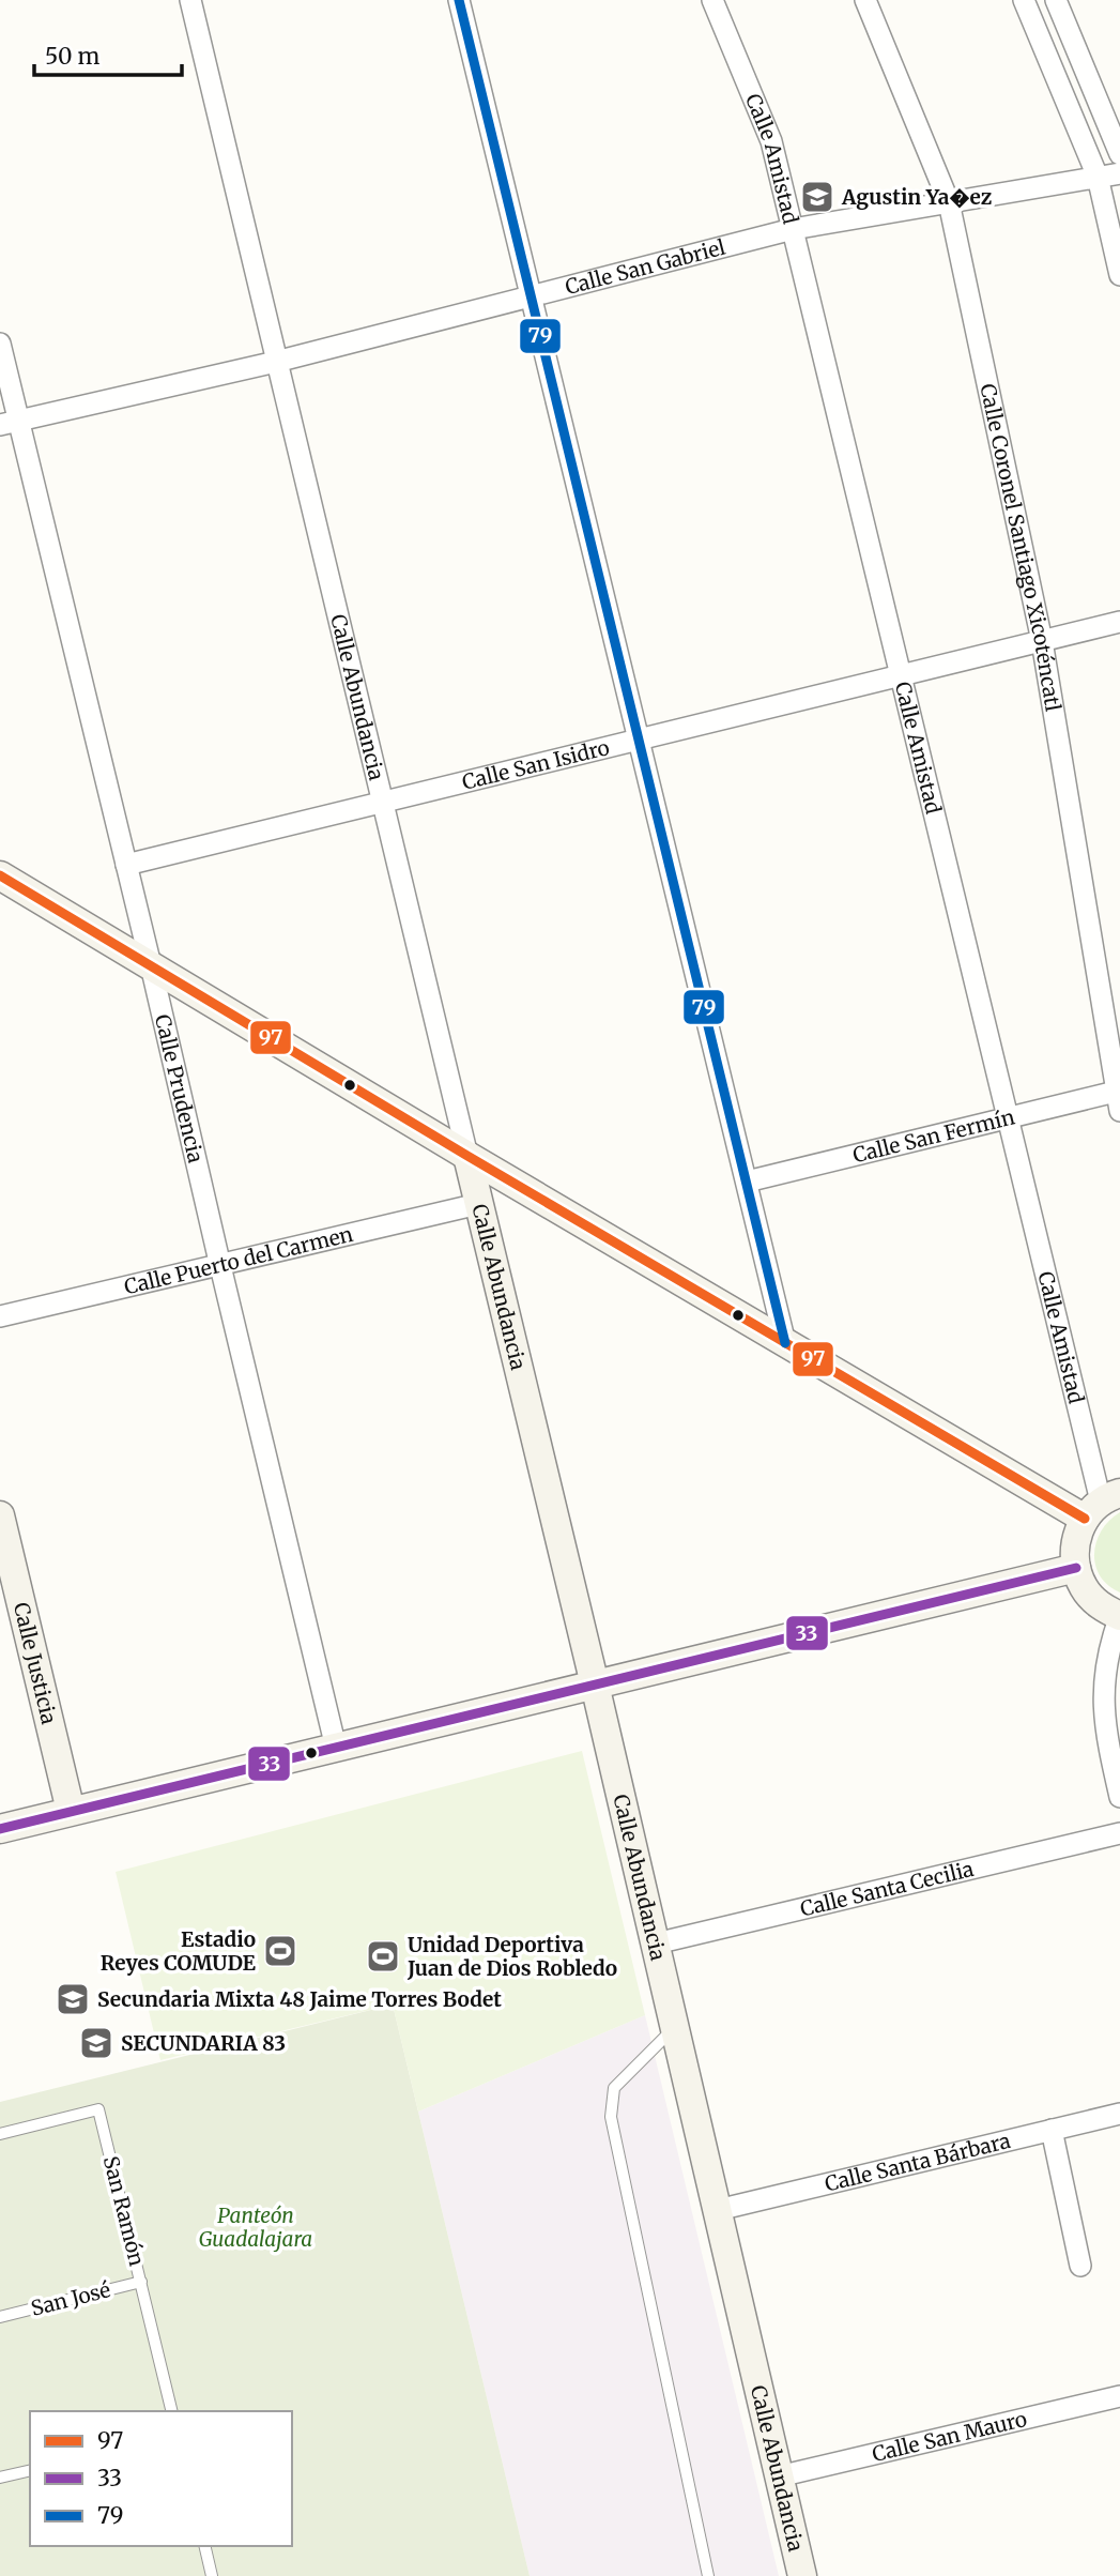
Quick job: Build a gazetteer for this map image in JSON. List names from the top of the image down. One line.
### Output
{"streets":{"street":["Calle Amistad","Calle San Gabriel","Calle Coronel Santiago Xicoténcatl","Calle Abundancia","Calle San Isidro","Calle Prudencia","Calle San Fermín","Calle Puerto del Carmen","Calle Justicia","Calle Santa Cecilia","Calle Santa Bárbara","Calle San Mauro"],"lane":["San Ramón","San José"]},"crossings":[["Calle Amistad","Calle San Gabriel"],["Calle Amistad","Calle San Isidro"],["Calle Amistad","Calle San Fermín"],["Calle San Gabriel","Calle Coronel Santiago Xicoténcatl"],["Calle San Gabriel","Calle Abundancia"],["Calle San Gabriel","Calle Prudencia"],["Calle Coronel Santiago Xicoténcatl","Calle San Isidro"],["Calle Coronel Santiago Xicoténcatl","Calle San Fermín"],["Calle Abundancia","Calle San Isidro"],["Calle Abundancia","Calle Puerto del Carmen"],["Calle Abundancia","Calle Santa Cecilia"],["Calle Abundancia","Calle Santa Bárbara"],["Calle Abundancia","Calle San Mauro"],["Calle San Isidro","Calle Prudencia"],["Calle Prudencia","Calle Puerto del Carmen"],["San Ramón","San José"]],"parks":["Panteón Guadalajara"],"places":{"school or university":["Agustin Ya�ez","Secundaria Mixta 48 Jaime Torres Bodet","SECUNDARIA 83"],"sports":["Estadio Reyes COMUDE","Unidad Deportiva Juan de Dios Robledo"]},"lines":["transit line 79","transit line 97","transit line 33"],"legend":["97","33","79"],"scale_bar":"50 m"}
